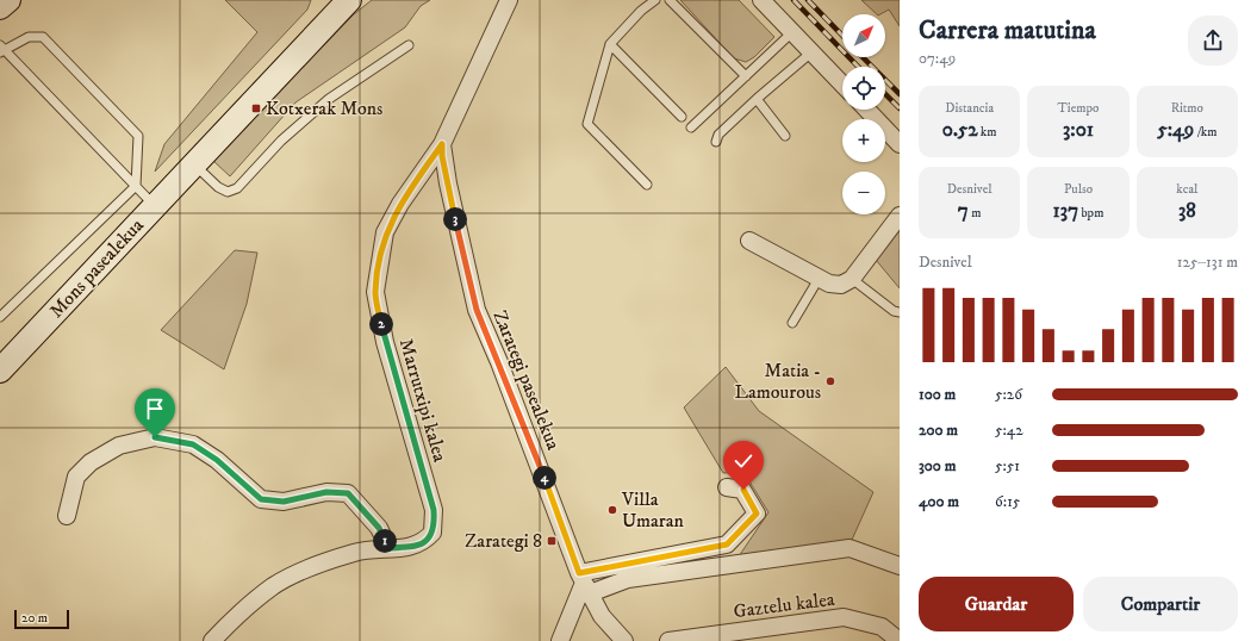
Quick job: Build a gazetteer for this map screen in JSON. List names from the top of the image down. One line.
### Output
{"streets":{"main road":["Mons pasealekua"],"street":["Zarategi pasealekua","Marrutxipi kalea","Gaztelu kalea"]},"crossings":[["Zarategi pasealekua","Marrutxipi kalea"]],"places":{"transit":["Kotxerak Mons","Zarategi 8"],"other":["Matia - Lamourous","Villa Umaran"]},"scale_bar":"20 m","north":"top right","page":{"heading":["Carrera matutina","07:49"],"map_buttons":["+","−"],"stats":[["Distancia","0.52 km"],["Tiempo","3:01"],["Ritmo","5:49 /km"],["Desnivel","7 m"],["Pulso","137 bpm"],["kcal","38"]],"pins":["3","2","4","1"],"chart":["Desnivel","125–131 m"],"list":[{"name":"100 m","note":"5:26"},{"name":"200 m","note":"5:42"},{"name":"300 m","note":"5:51"},{"name":"400 m","note":"6:15"}],"buttons":["Guardar","Compartir"],"scale":"20 m"}}
